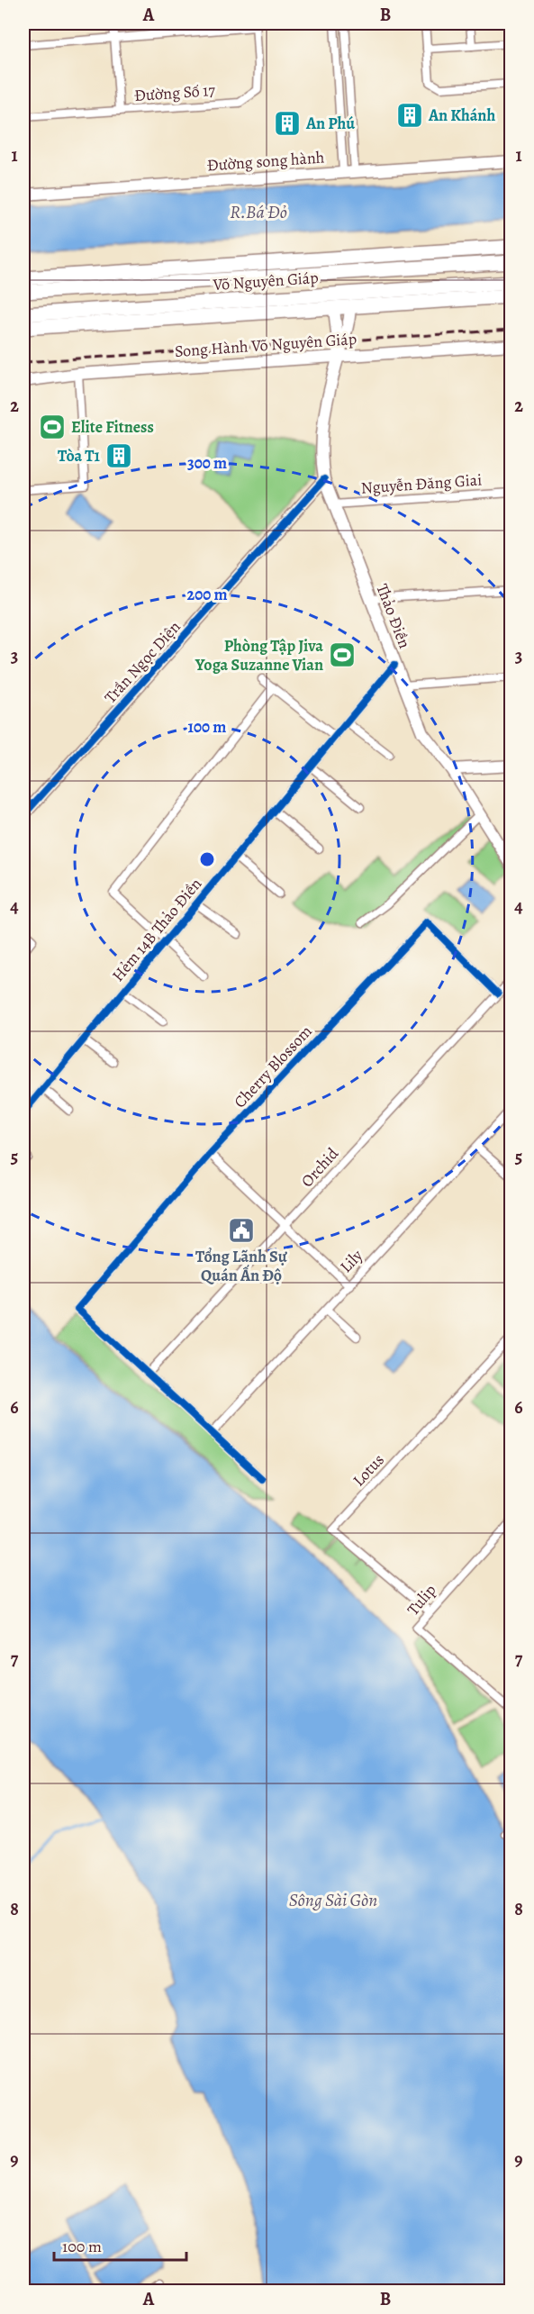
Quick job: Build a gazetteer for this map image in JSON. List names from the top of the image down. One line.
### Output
{"streets":{"highway":["Võ Nguyên Giáp"],"main road":["Đường song hành","Song Hành Võ Nguyên Giáp","Thảo Điền","Trần Ngọc Diện"],"street":["Đường Số 17","Nguyễn Đăng Giai","Hẻm 14B Thảo Điền","Cherry Blossom","Orchid","Lily","Lotus","Tulip"]},"crossings":[["Võ Nguyên Giáp","Thảo Điền"],["Song Hành Võ Nguyên Giáp","Thảo Điền"],["Nguyễn Đăng Giai","Thảo Điền"],["Thảo Điền","Trần Ngọc Diện"],["Thảo Điền","Hẻm 14B Thảo Điền"],["Cherry Blossom","Orchid"],["Lotus","Tulip"]],"water":["R.Bá Đỏ","Sông Sài Gòn"],"places":{"building":["An Khánh","An Phú","Tòa T1"],"sports":["Elite Fitness","Phòng Tập Jiva Yoga Suzanne Vian"],"public building":["Tổng Lãnh Sự Quán Ấn Độ"]},"scale_bar":"100 m","grid":{"columns":["A","B"],"rows":["1","2","3","4","5","6","7","8","9"]},"rings":["300 m","200 m","100 m"]}
